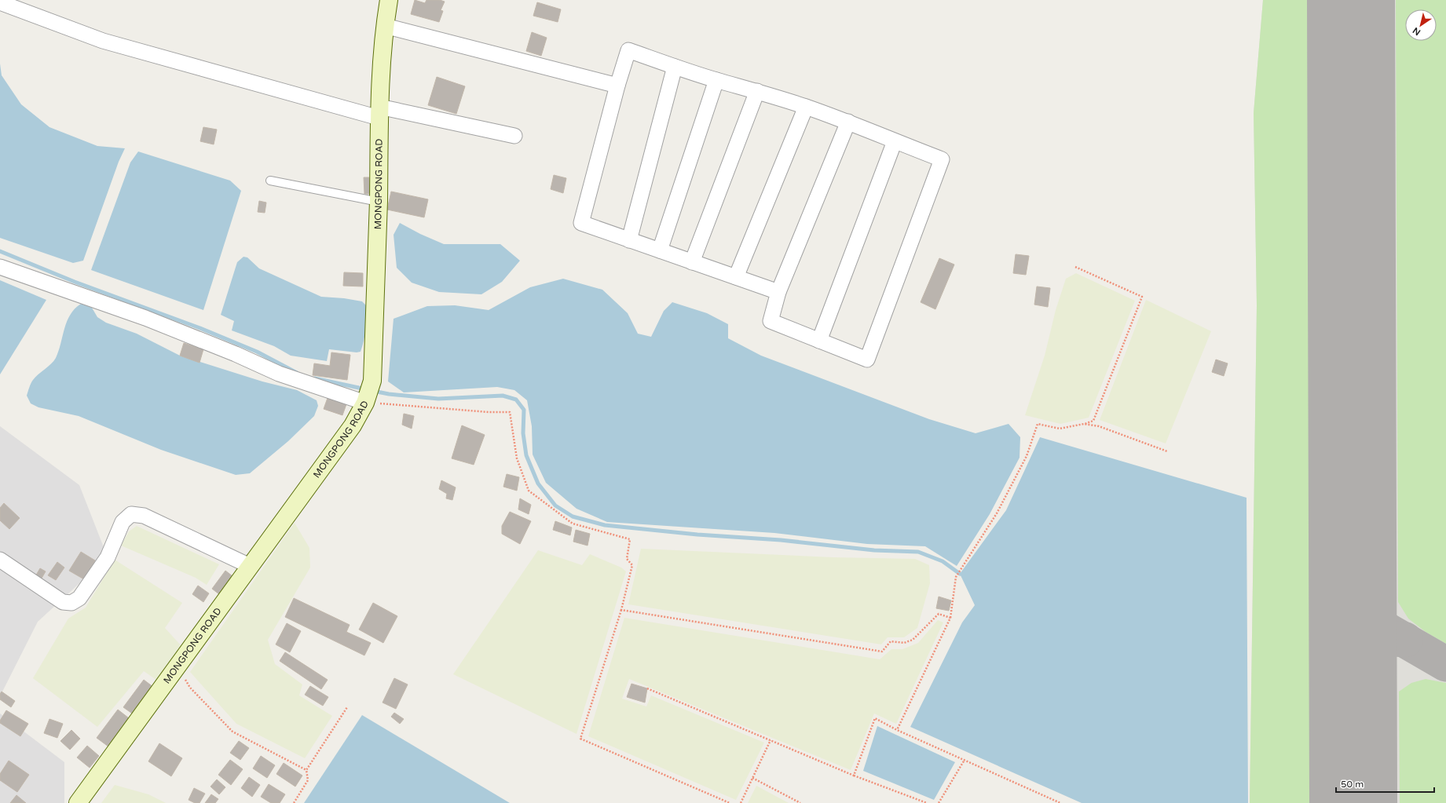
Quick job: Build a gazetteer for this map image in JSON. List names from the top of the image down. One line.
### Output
{"streets":{"main road":["MONGPONG ROAD"]},"scale_bar":"50 m","north":"bottom left"}
